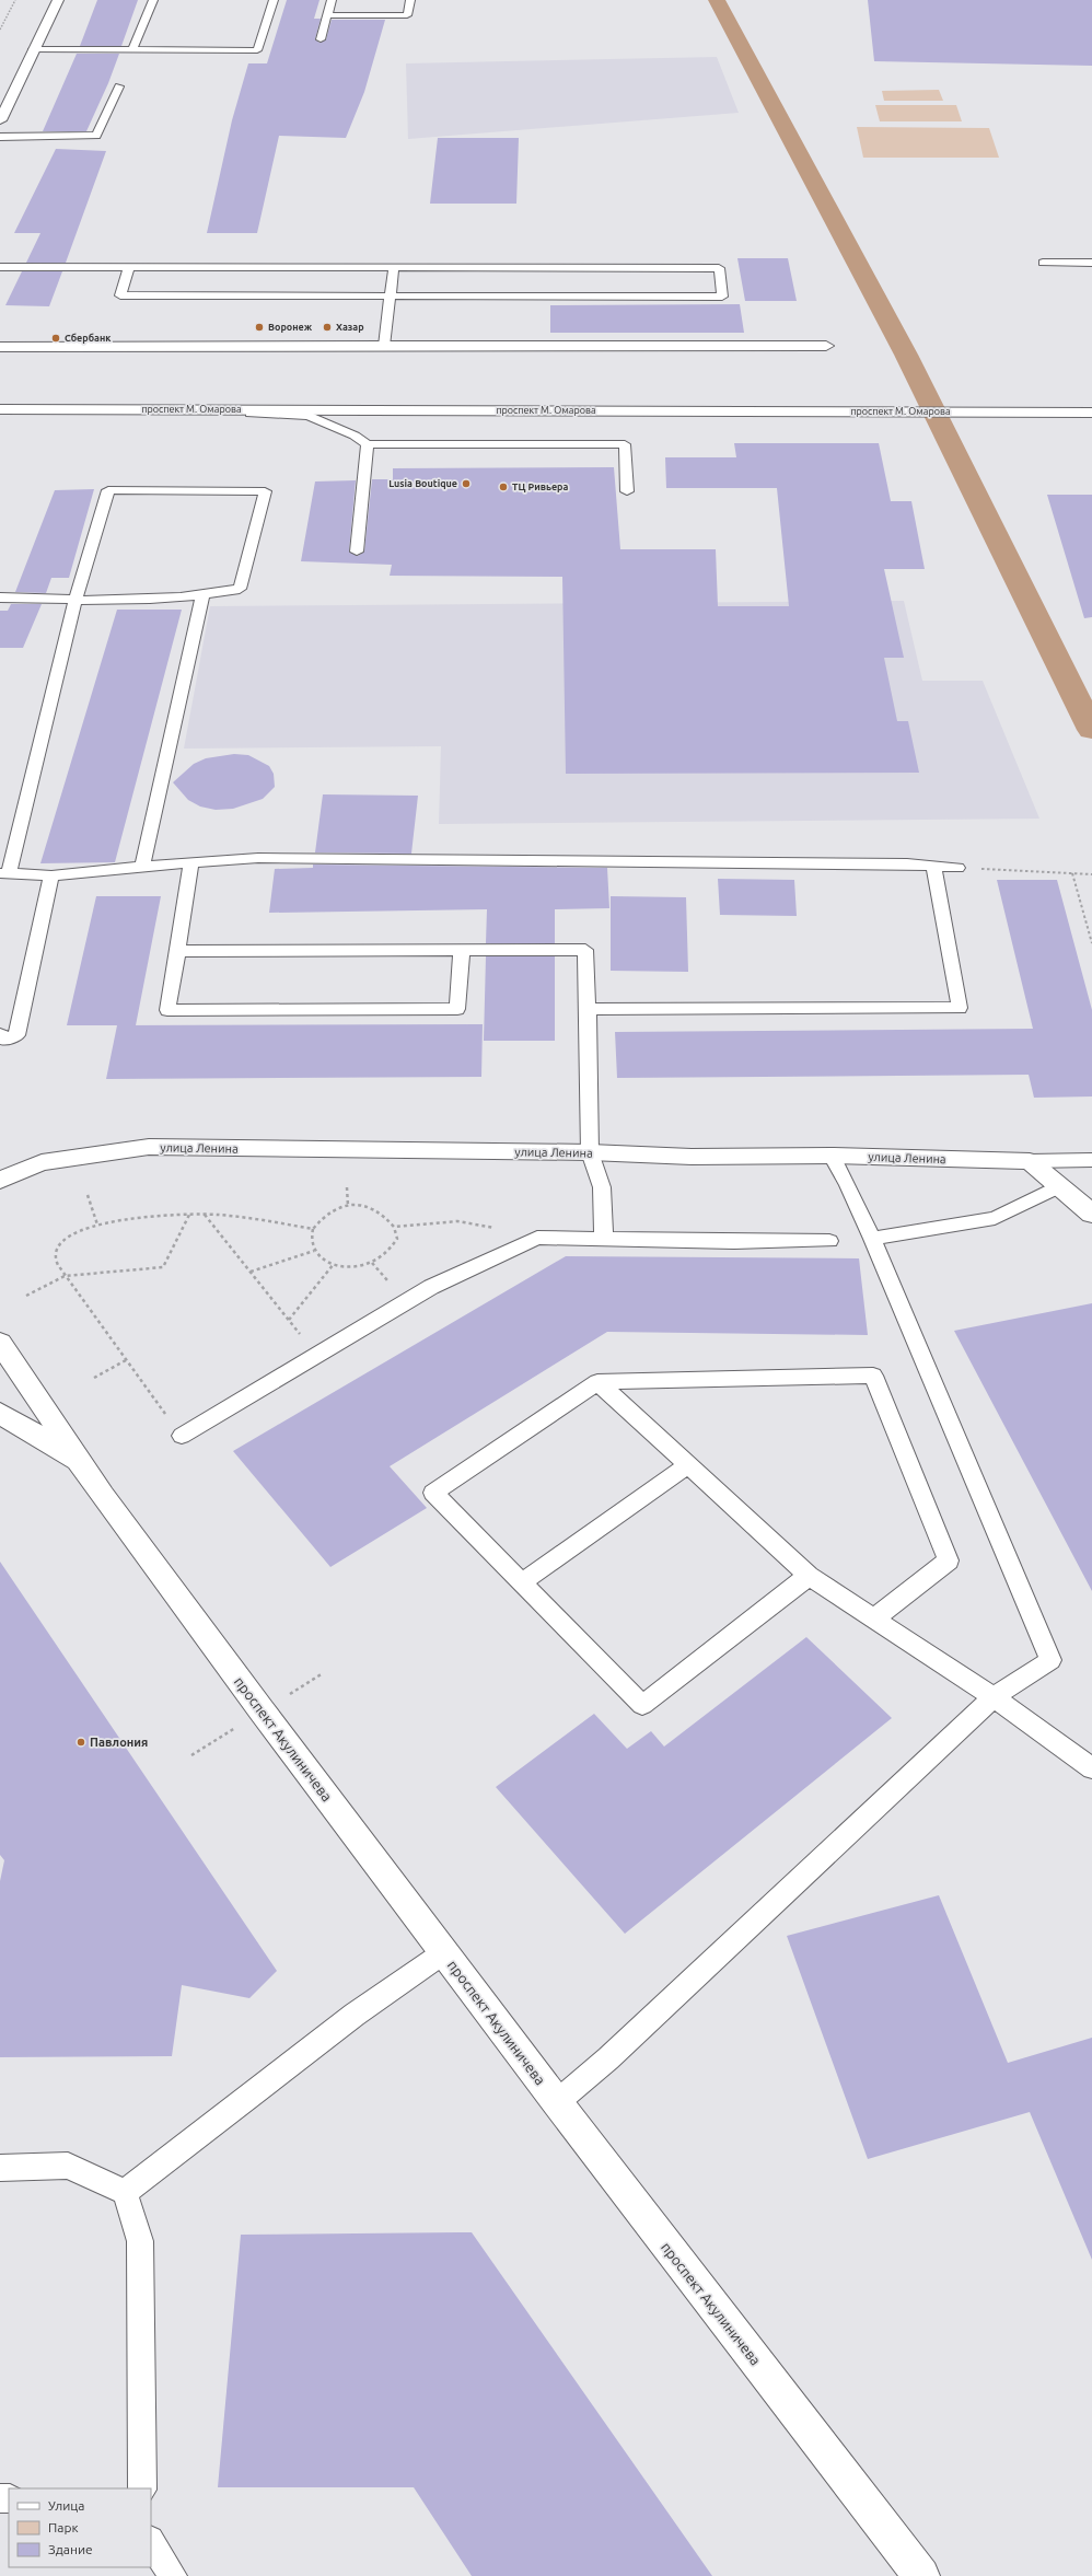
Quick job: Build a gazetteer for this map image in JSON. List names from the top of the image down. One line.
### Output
{"streets":{"main road":["проспект М. Омарова","улица Ленина","проспект Акулиничева"]},"places":["Воронеж","Хазар","Сбербанк","Lusia Boutique","ТЦ Ривьера","Павлония"],"legend":["Улица","Парк","Здание"]}
